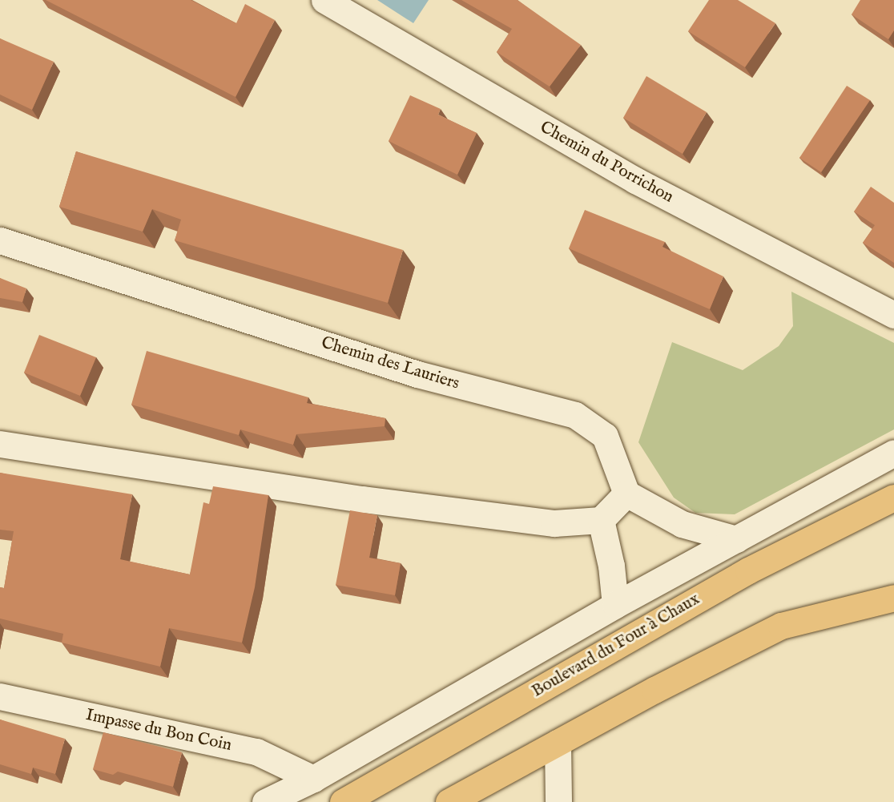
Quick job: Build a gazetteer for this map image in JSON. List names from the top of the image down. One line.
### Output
{"streets":{"main road":["Boulevard du Four à Chaux"],"street":["Chemin du Porrichon","Chemin des Lauriers","Impasse du Bon Coin"]}}
